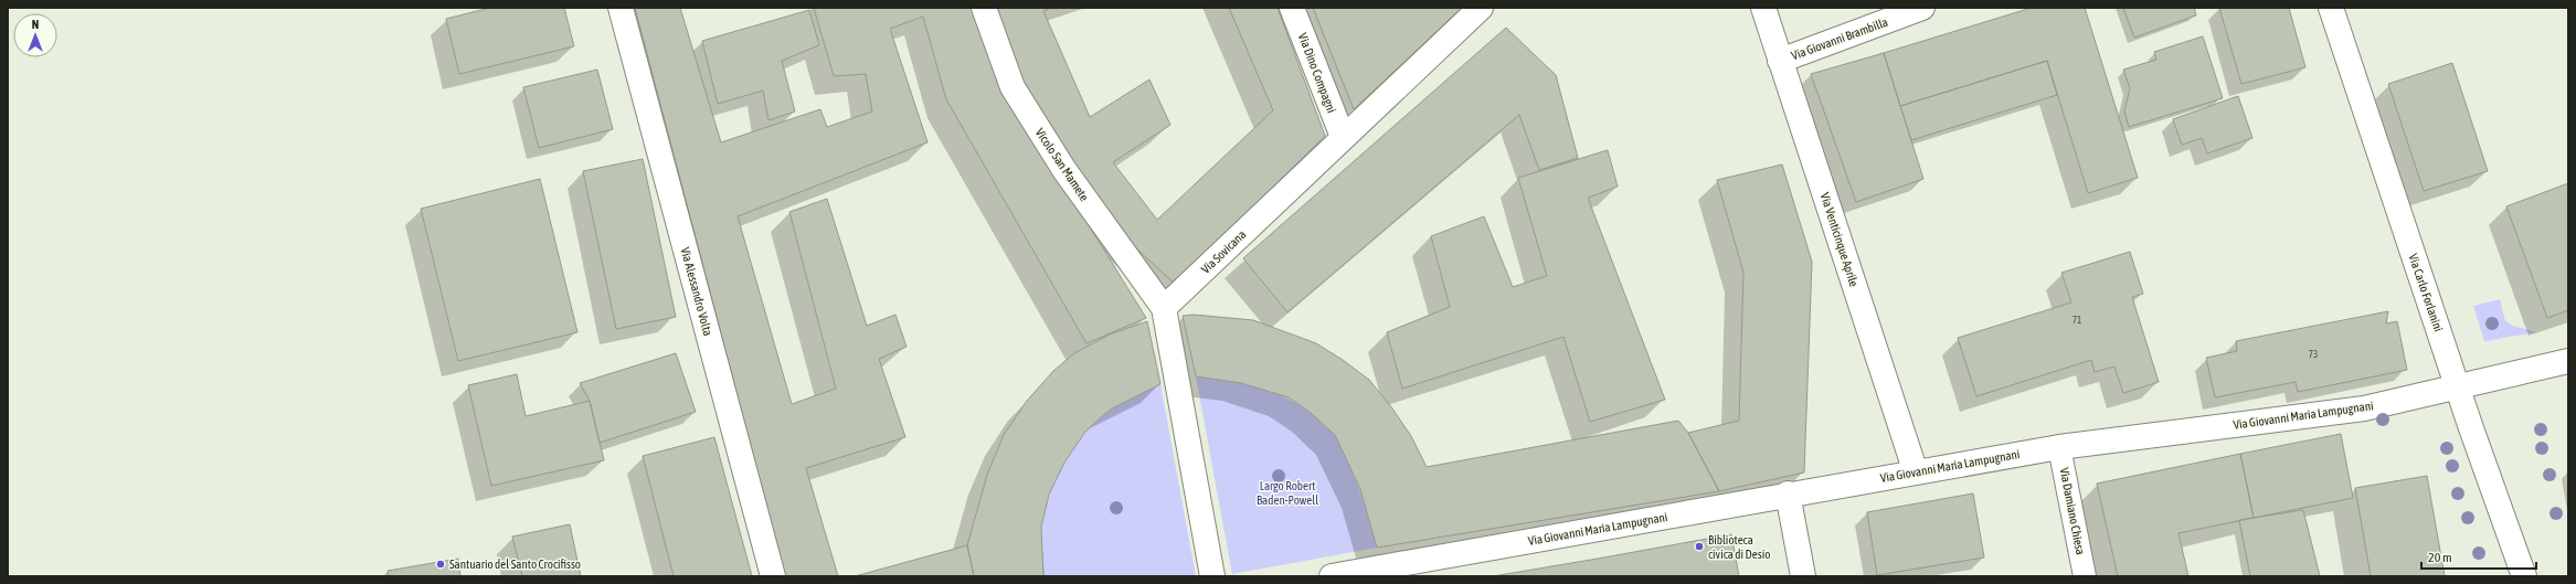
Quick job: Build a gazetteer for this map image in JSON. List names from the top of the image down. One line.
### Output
{"streets":{"street":["Via Giovanni Brambilla","Via Dino Compagni","Vicolo San Mamete","Via Venticinque Aprile","Via Sovicana","Via Alessandro Volta","Via Carlo Forlanini","Via Giovanni Maria Lampugnani"],"lane":["Via Damiano Chiesa"]},"crossings":[["Via Giovanni Brambilla","Via Venticinque Aprile"],["Via Dino Compagni","Via Sovicana"],["Vicolo San Mamete","Via Sovicana"],["Via Venticinque Aprile","Via Giovanni Maria Lampugnani"],["Via Carlo Forlanini","Via Giovanni Maria Lampugnani"],["Via Giovanni Maria Lampugnani","Via Damiano Chiesa"]],"parks":["Largo Robert Baden-Powell"],"places":["Biblioteca civica di Desio","Santuario del Santo Crocifisso"],"house_numbers":["71","73"],"scale_bar":"20 m","north":"top"}
